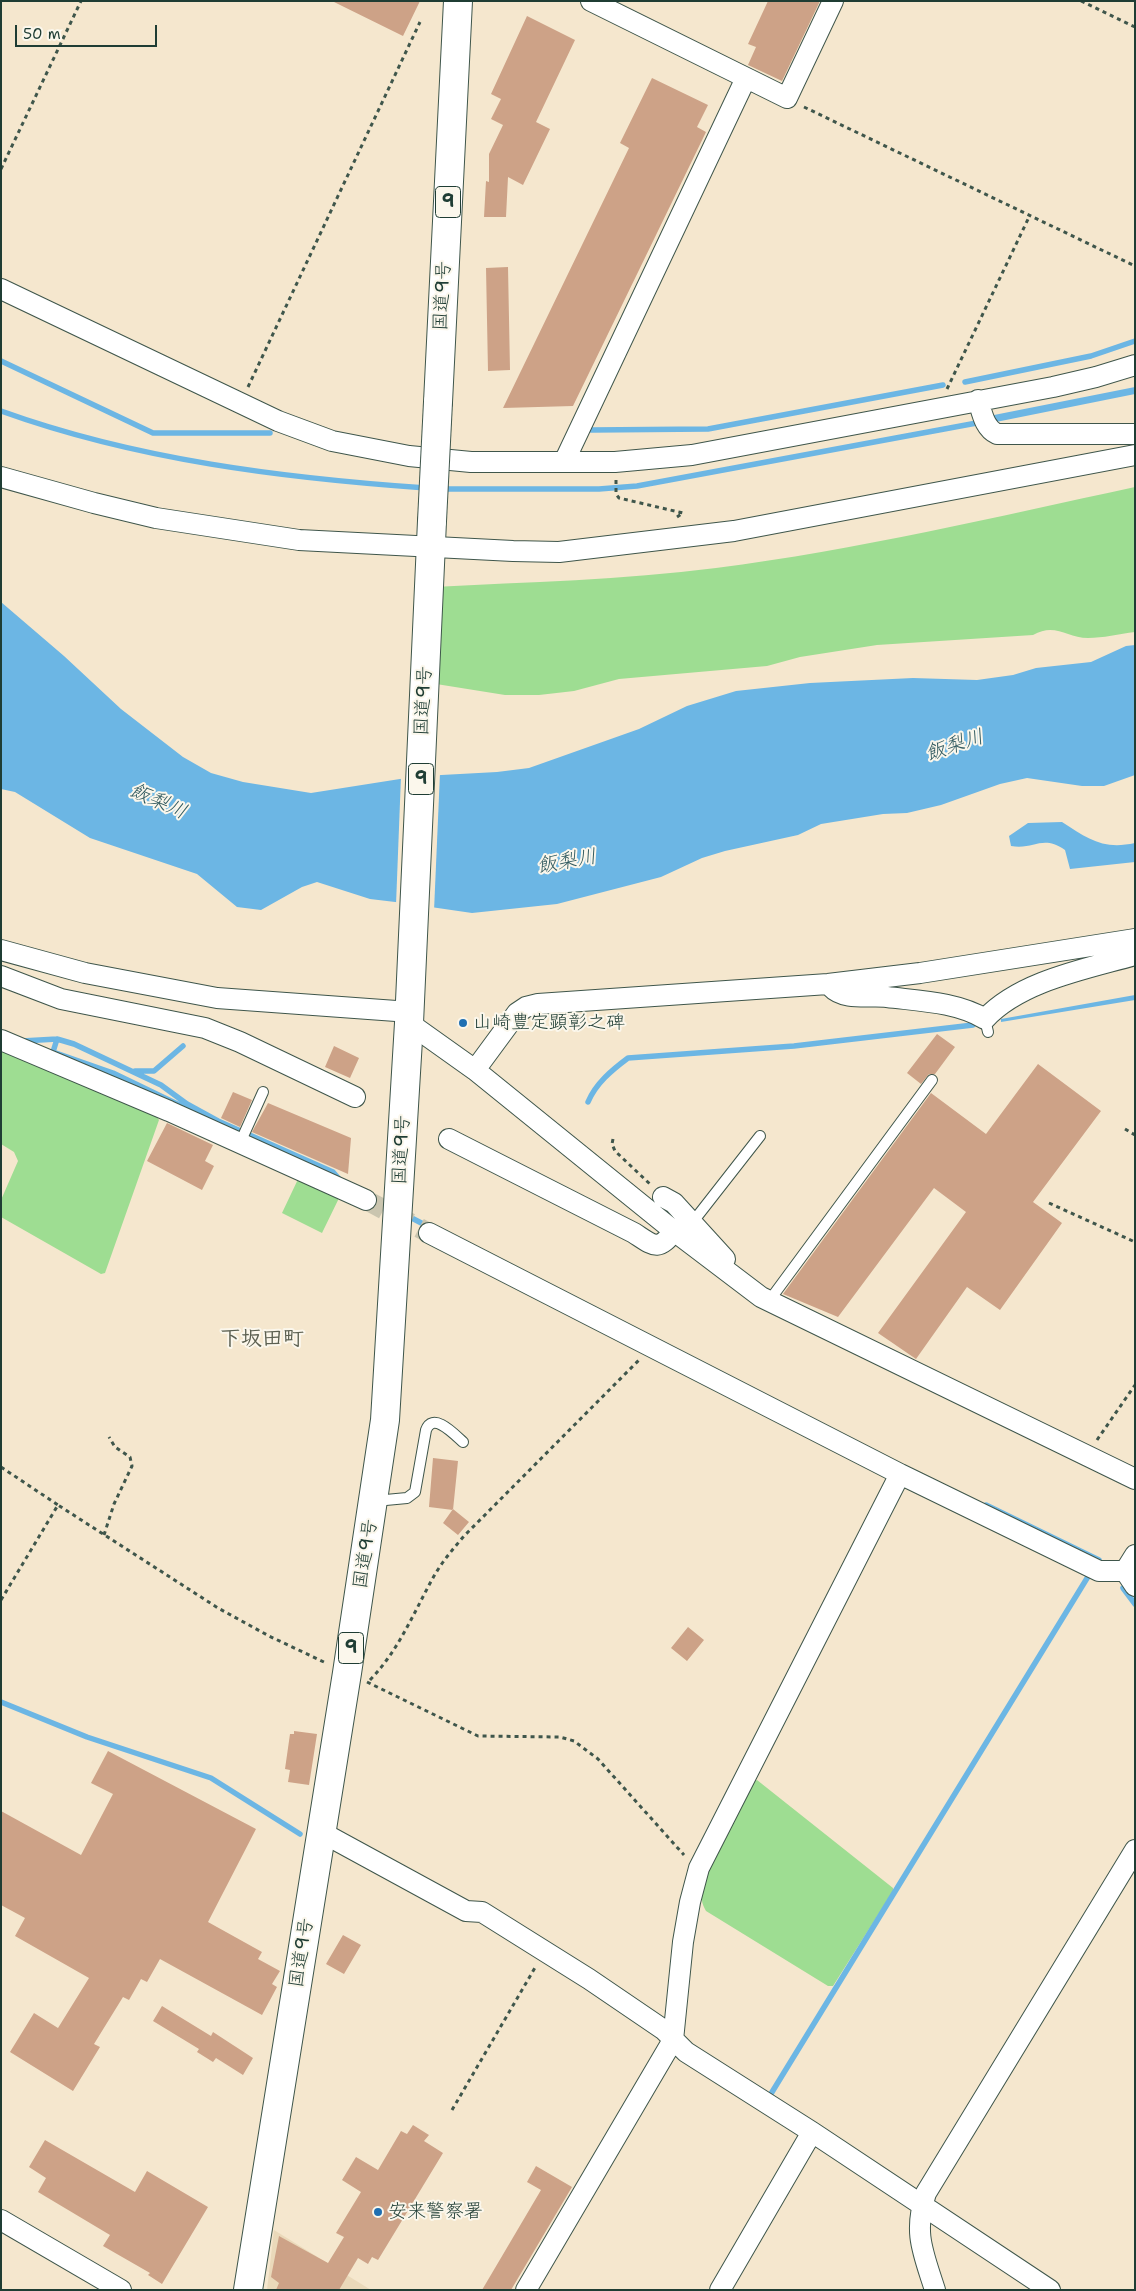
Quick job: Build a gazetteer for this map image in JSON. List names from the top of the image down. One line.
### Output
{"streets":{"highway":["9","国道9号"]},"districts":["下坂田町"],"water":["飯梨川"],"places":["山崎豊定顕彰之碑","安来警察署"],"scale_bar":"50 m"}
